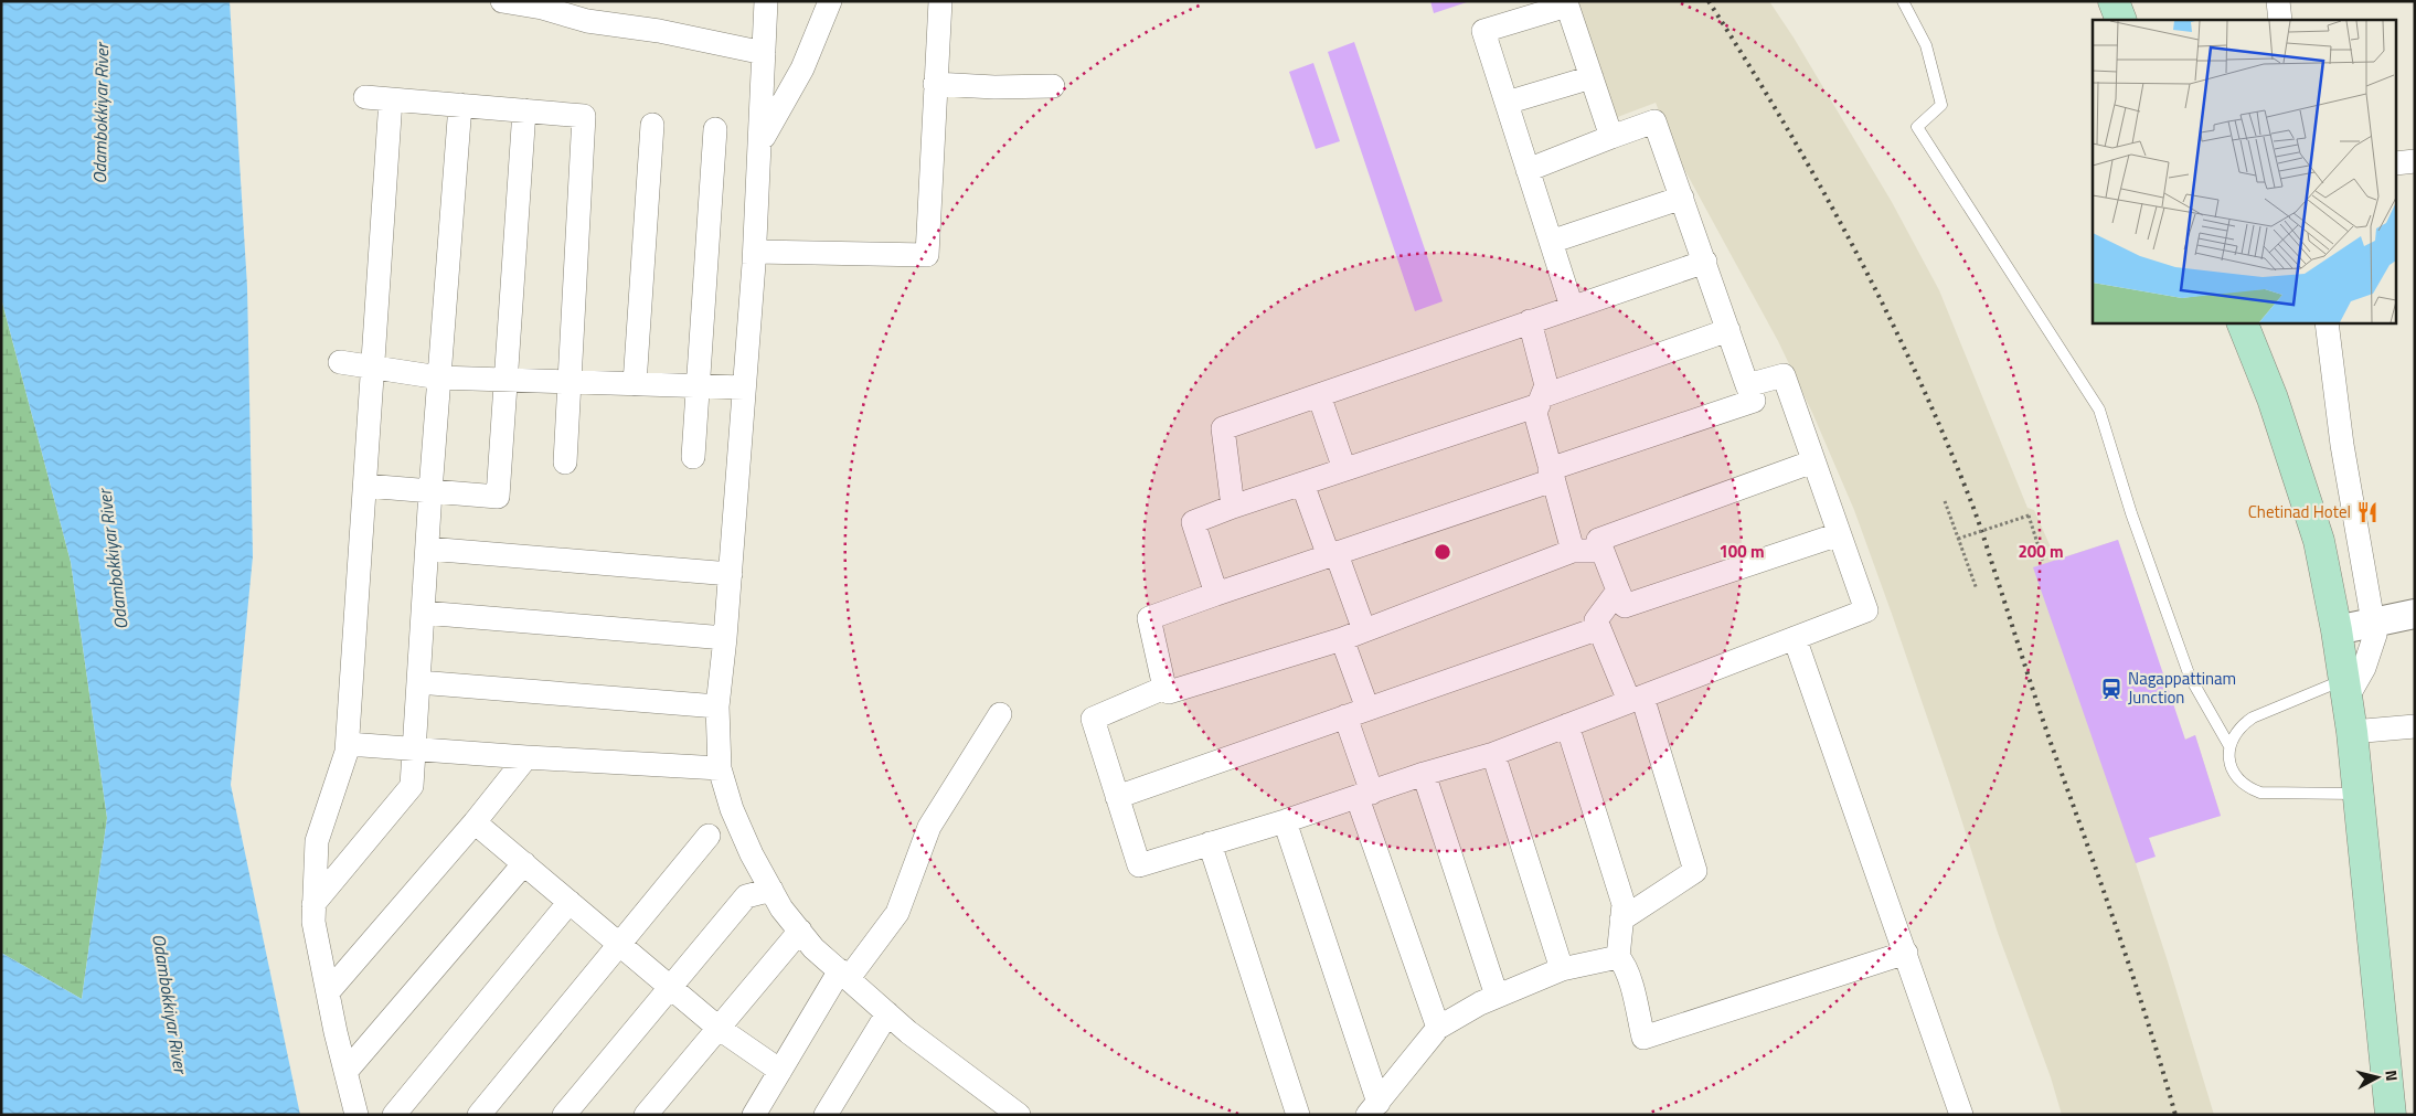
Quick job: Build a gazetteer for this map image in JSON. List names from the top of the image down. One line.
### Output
{"water":["Odambokkiyar River"],"places":{"restaurant":["Chetinad Hotel"],"station":["Nagappattinam Junction"]},"north":"right","rings":["100 m","200 m"]}
